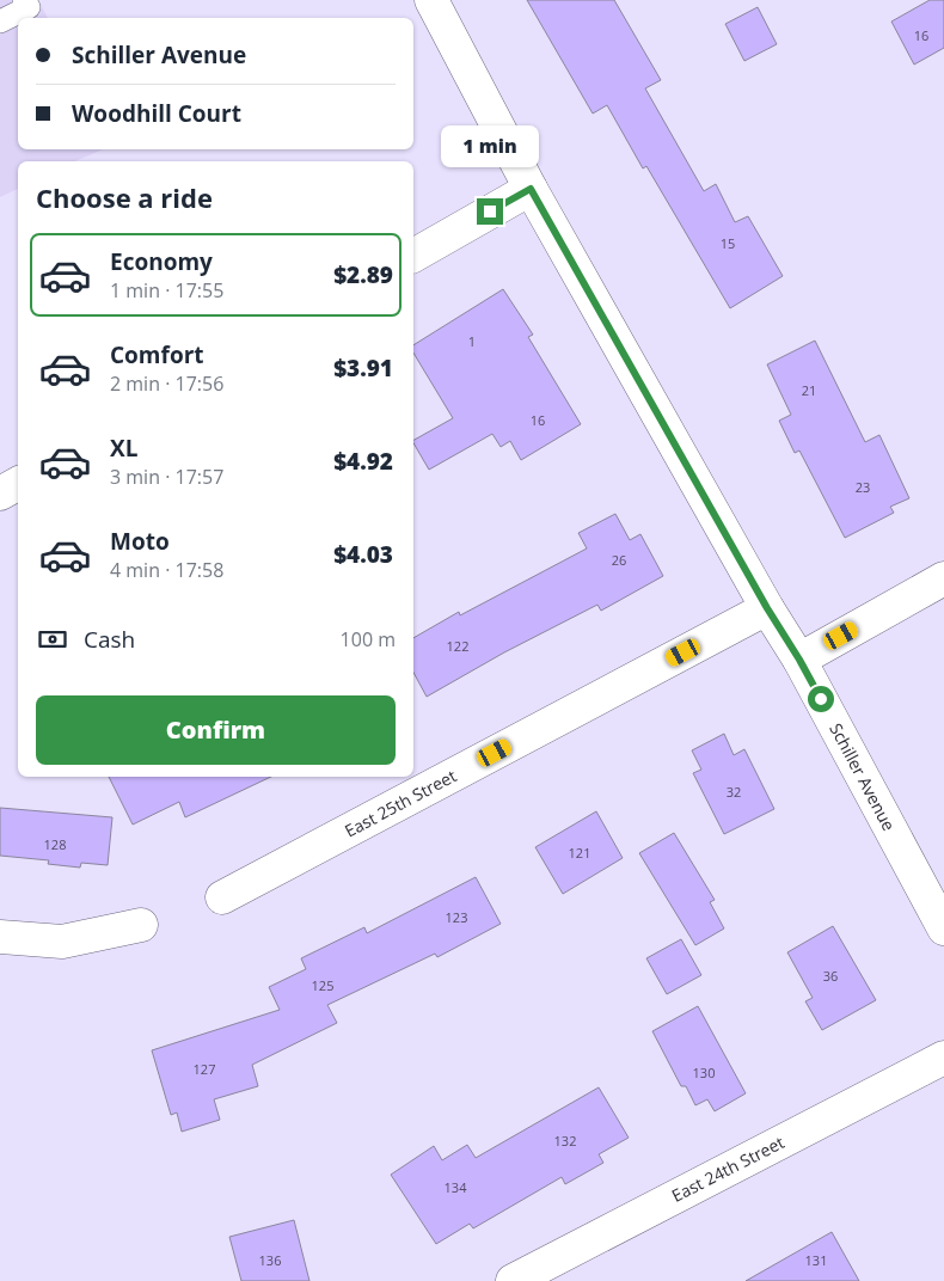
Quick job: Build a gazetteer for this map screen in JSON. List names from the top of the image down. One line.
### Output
{"streets":{"street":["Schiller Avenue","East 25th Street","East 24th Street"]},"crossings":[["Schiller Avenue","East 25th Street"]],"house_numbers":["16","15","1","21","16","23","26","122","32","128","121","123","36","125","127","130","132","134","136","131"],"page":{"banner":["Schiller Avenue","Woodhill Court"],"bubble":"1 min","heading":"Choose a ride","list":[{"name":"Economy","note":"1 min · 17:55","value":"$2.89"},{"name":"Comfort","note":"2 min · 17:56","value":"$3.91"},{"name":"XL","note":"3 min · 17:57","value":"$4.92"},{"name":"Moto","note":"4 min · 17:58","value":"$4.03"}],"pay":["Cash","100 m"],"buttons":"Confirm"}}
